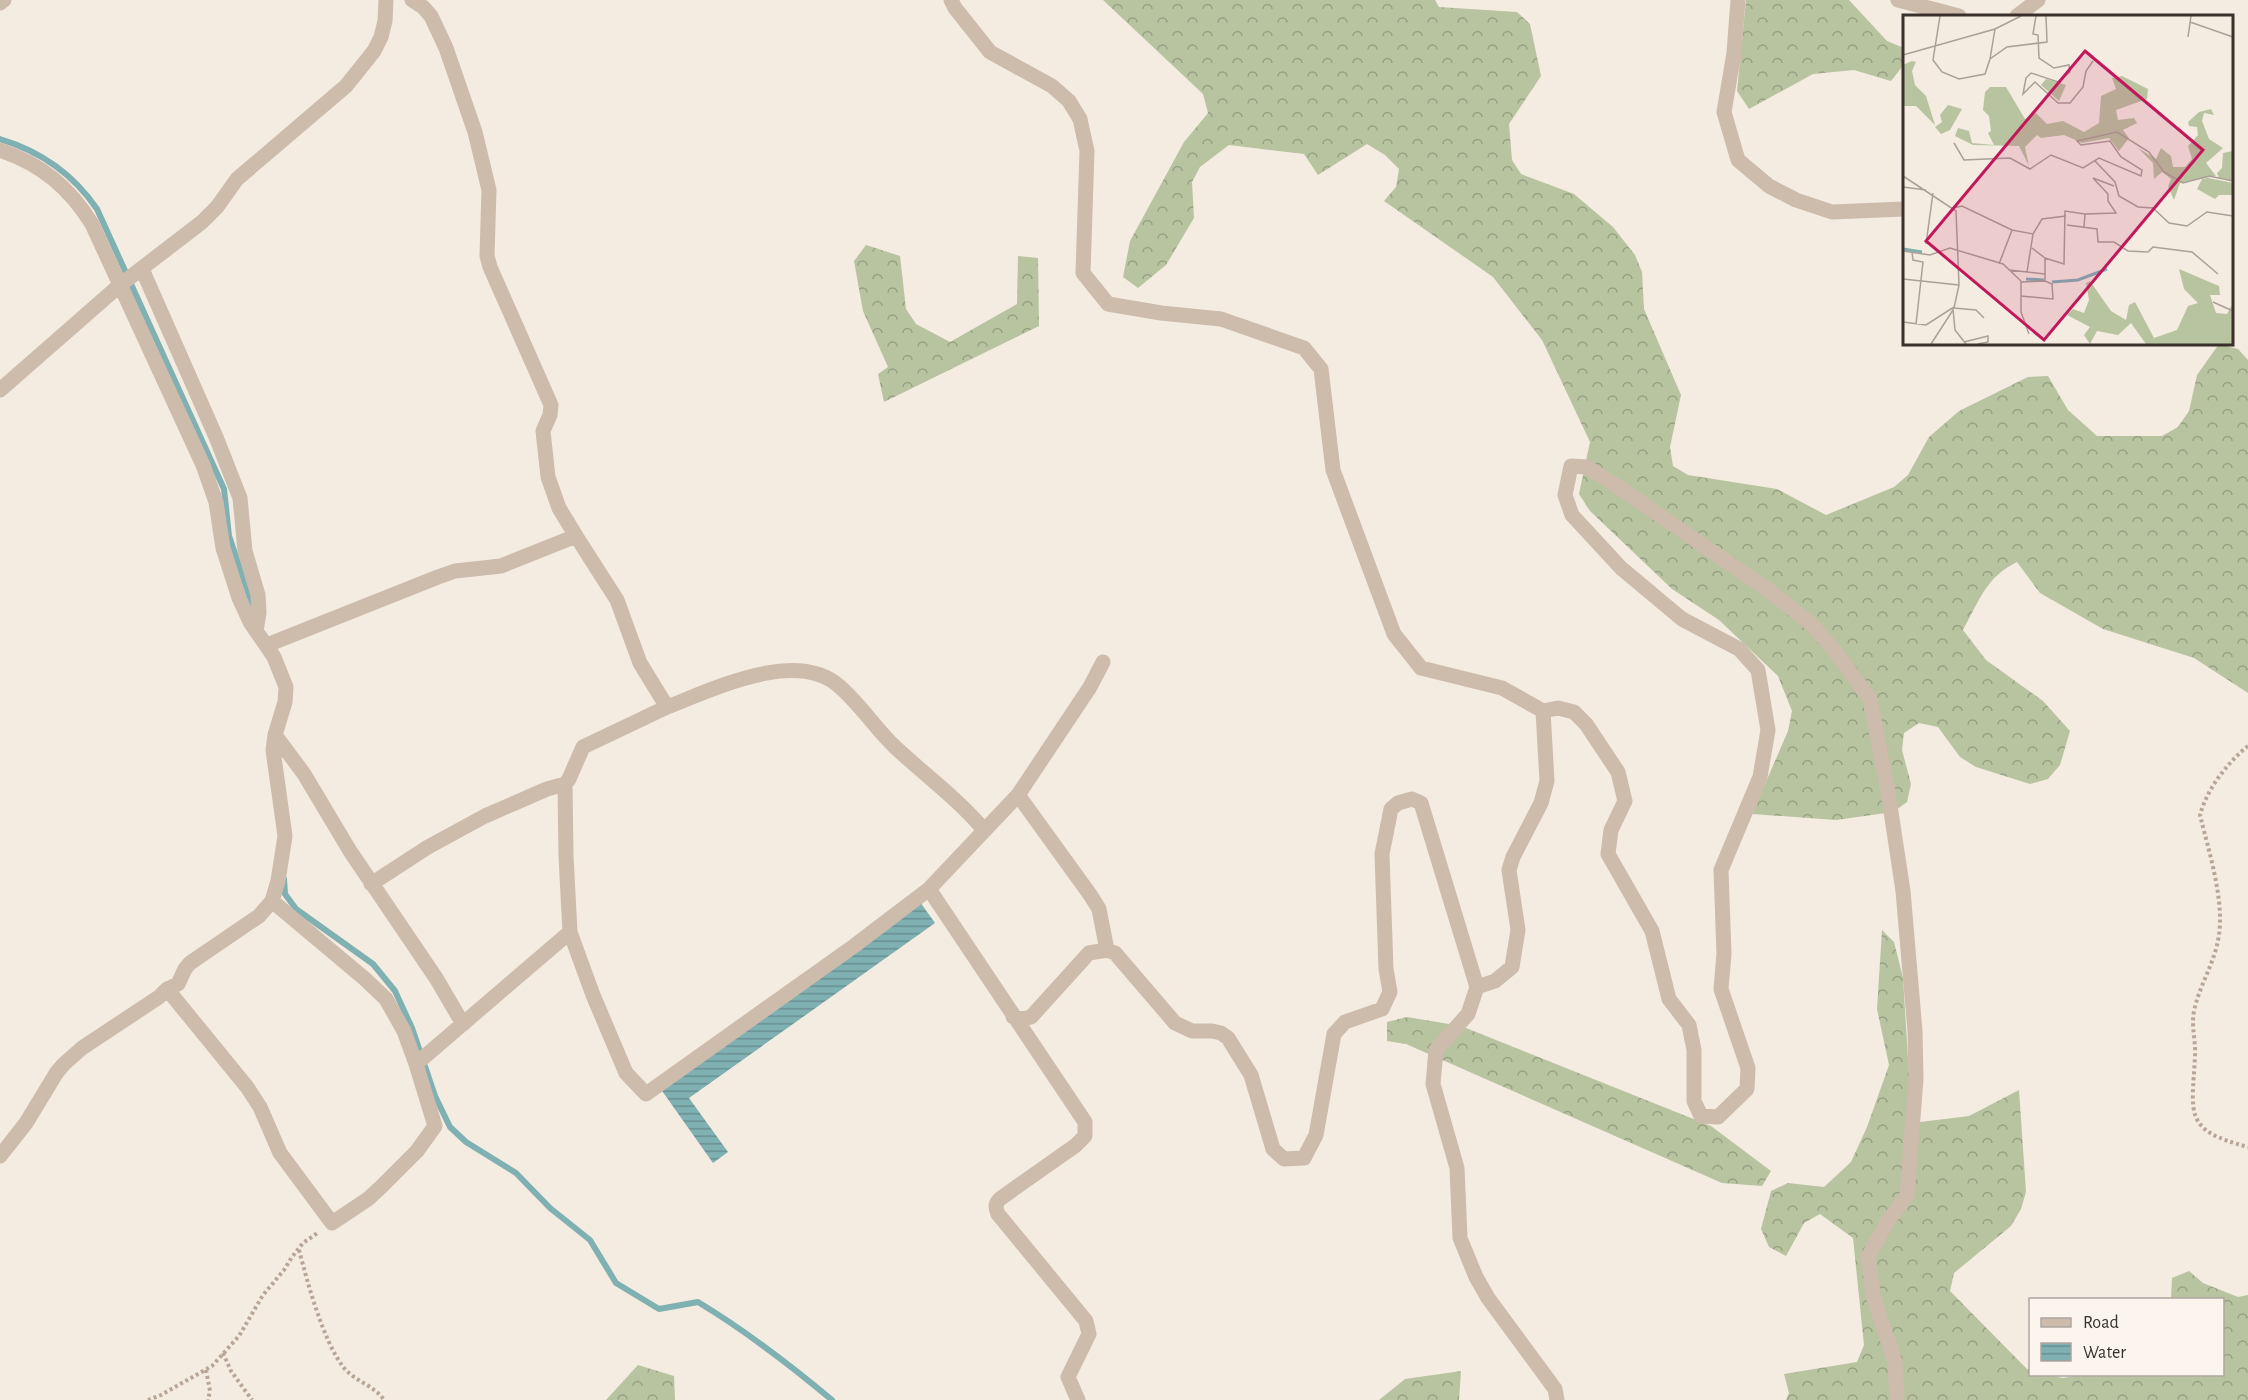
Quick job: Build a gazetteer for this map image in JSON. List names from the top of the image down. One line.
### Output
{"legend":["Road","Water"]}
